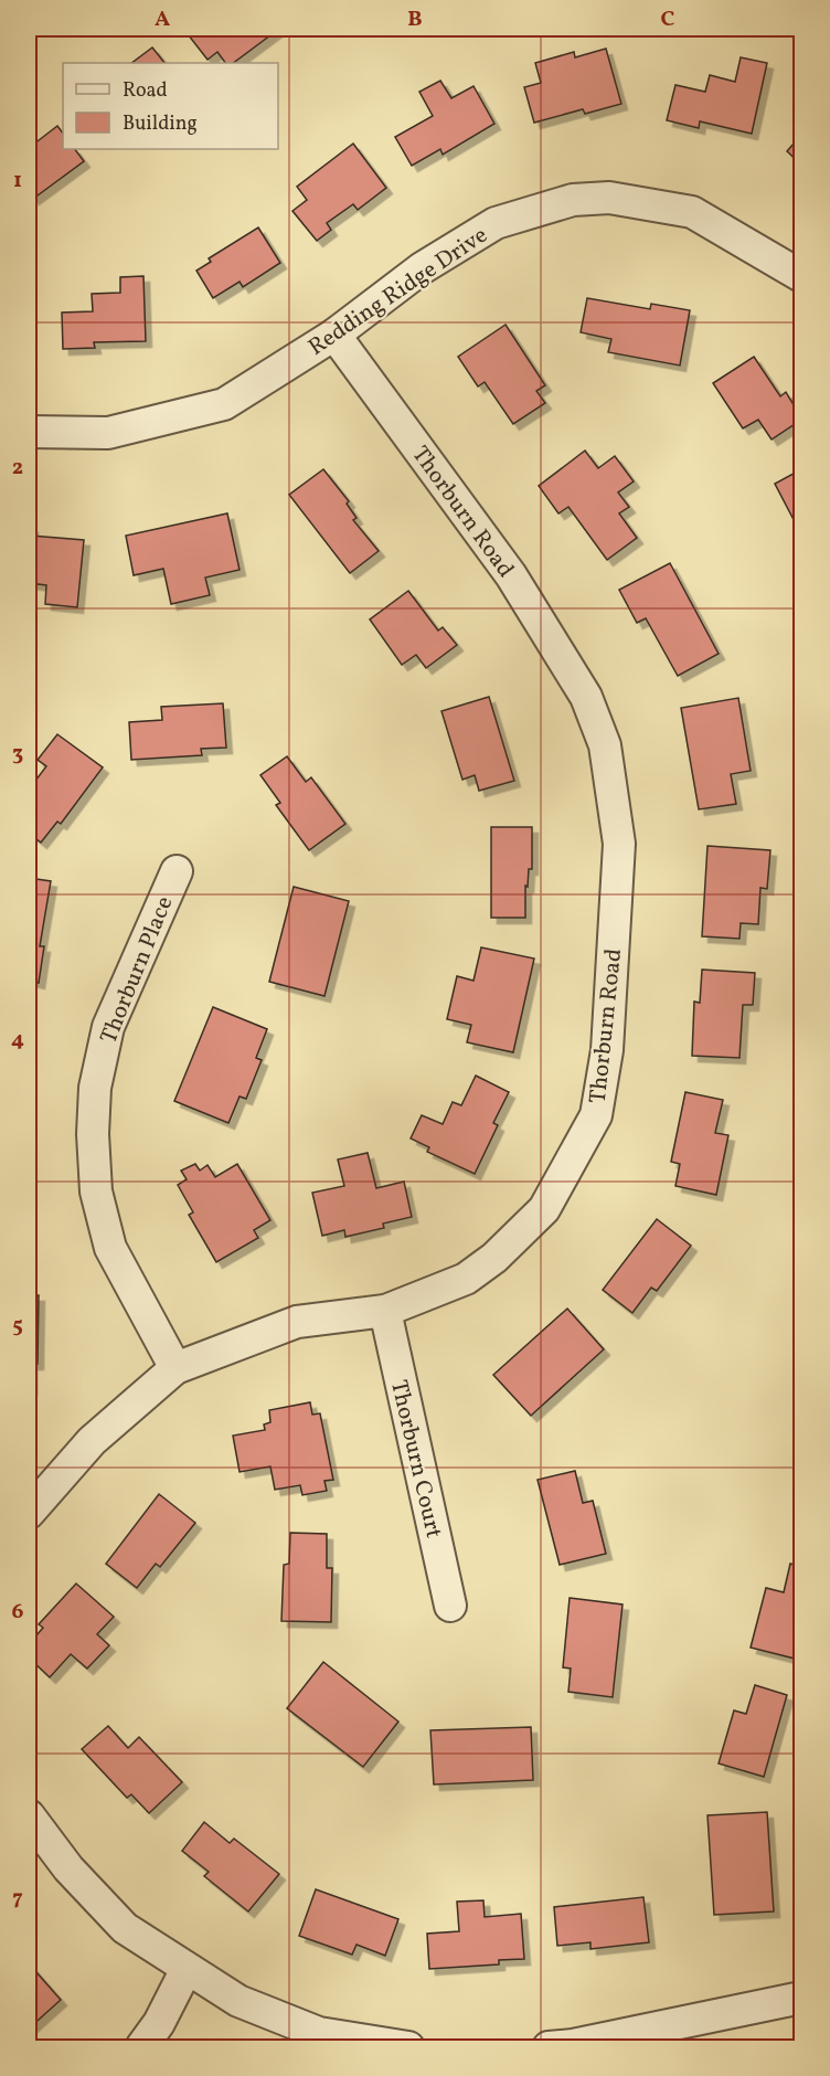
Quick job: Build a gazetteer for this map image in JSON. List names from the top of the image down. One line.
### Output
{"streets":{"street":["Redding Ridge Drive","Thorburn Road","Thorburn Place","Thorburn Court"]},"crossings":[["Redding Ridge Drive","Thorburn Road"],["Thorburn Road","Thorburn Place"],["Thorburn Road","Thorburn Court"]],"legend":["Road","Building"],"grid":{"columns":["A","B","C"],"rows":["1","2","3","4","5","6","7"]}}
